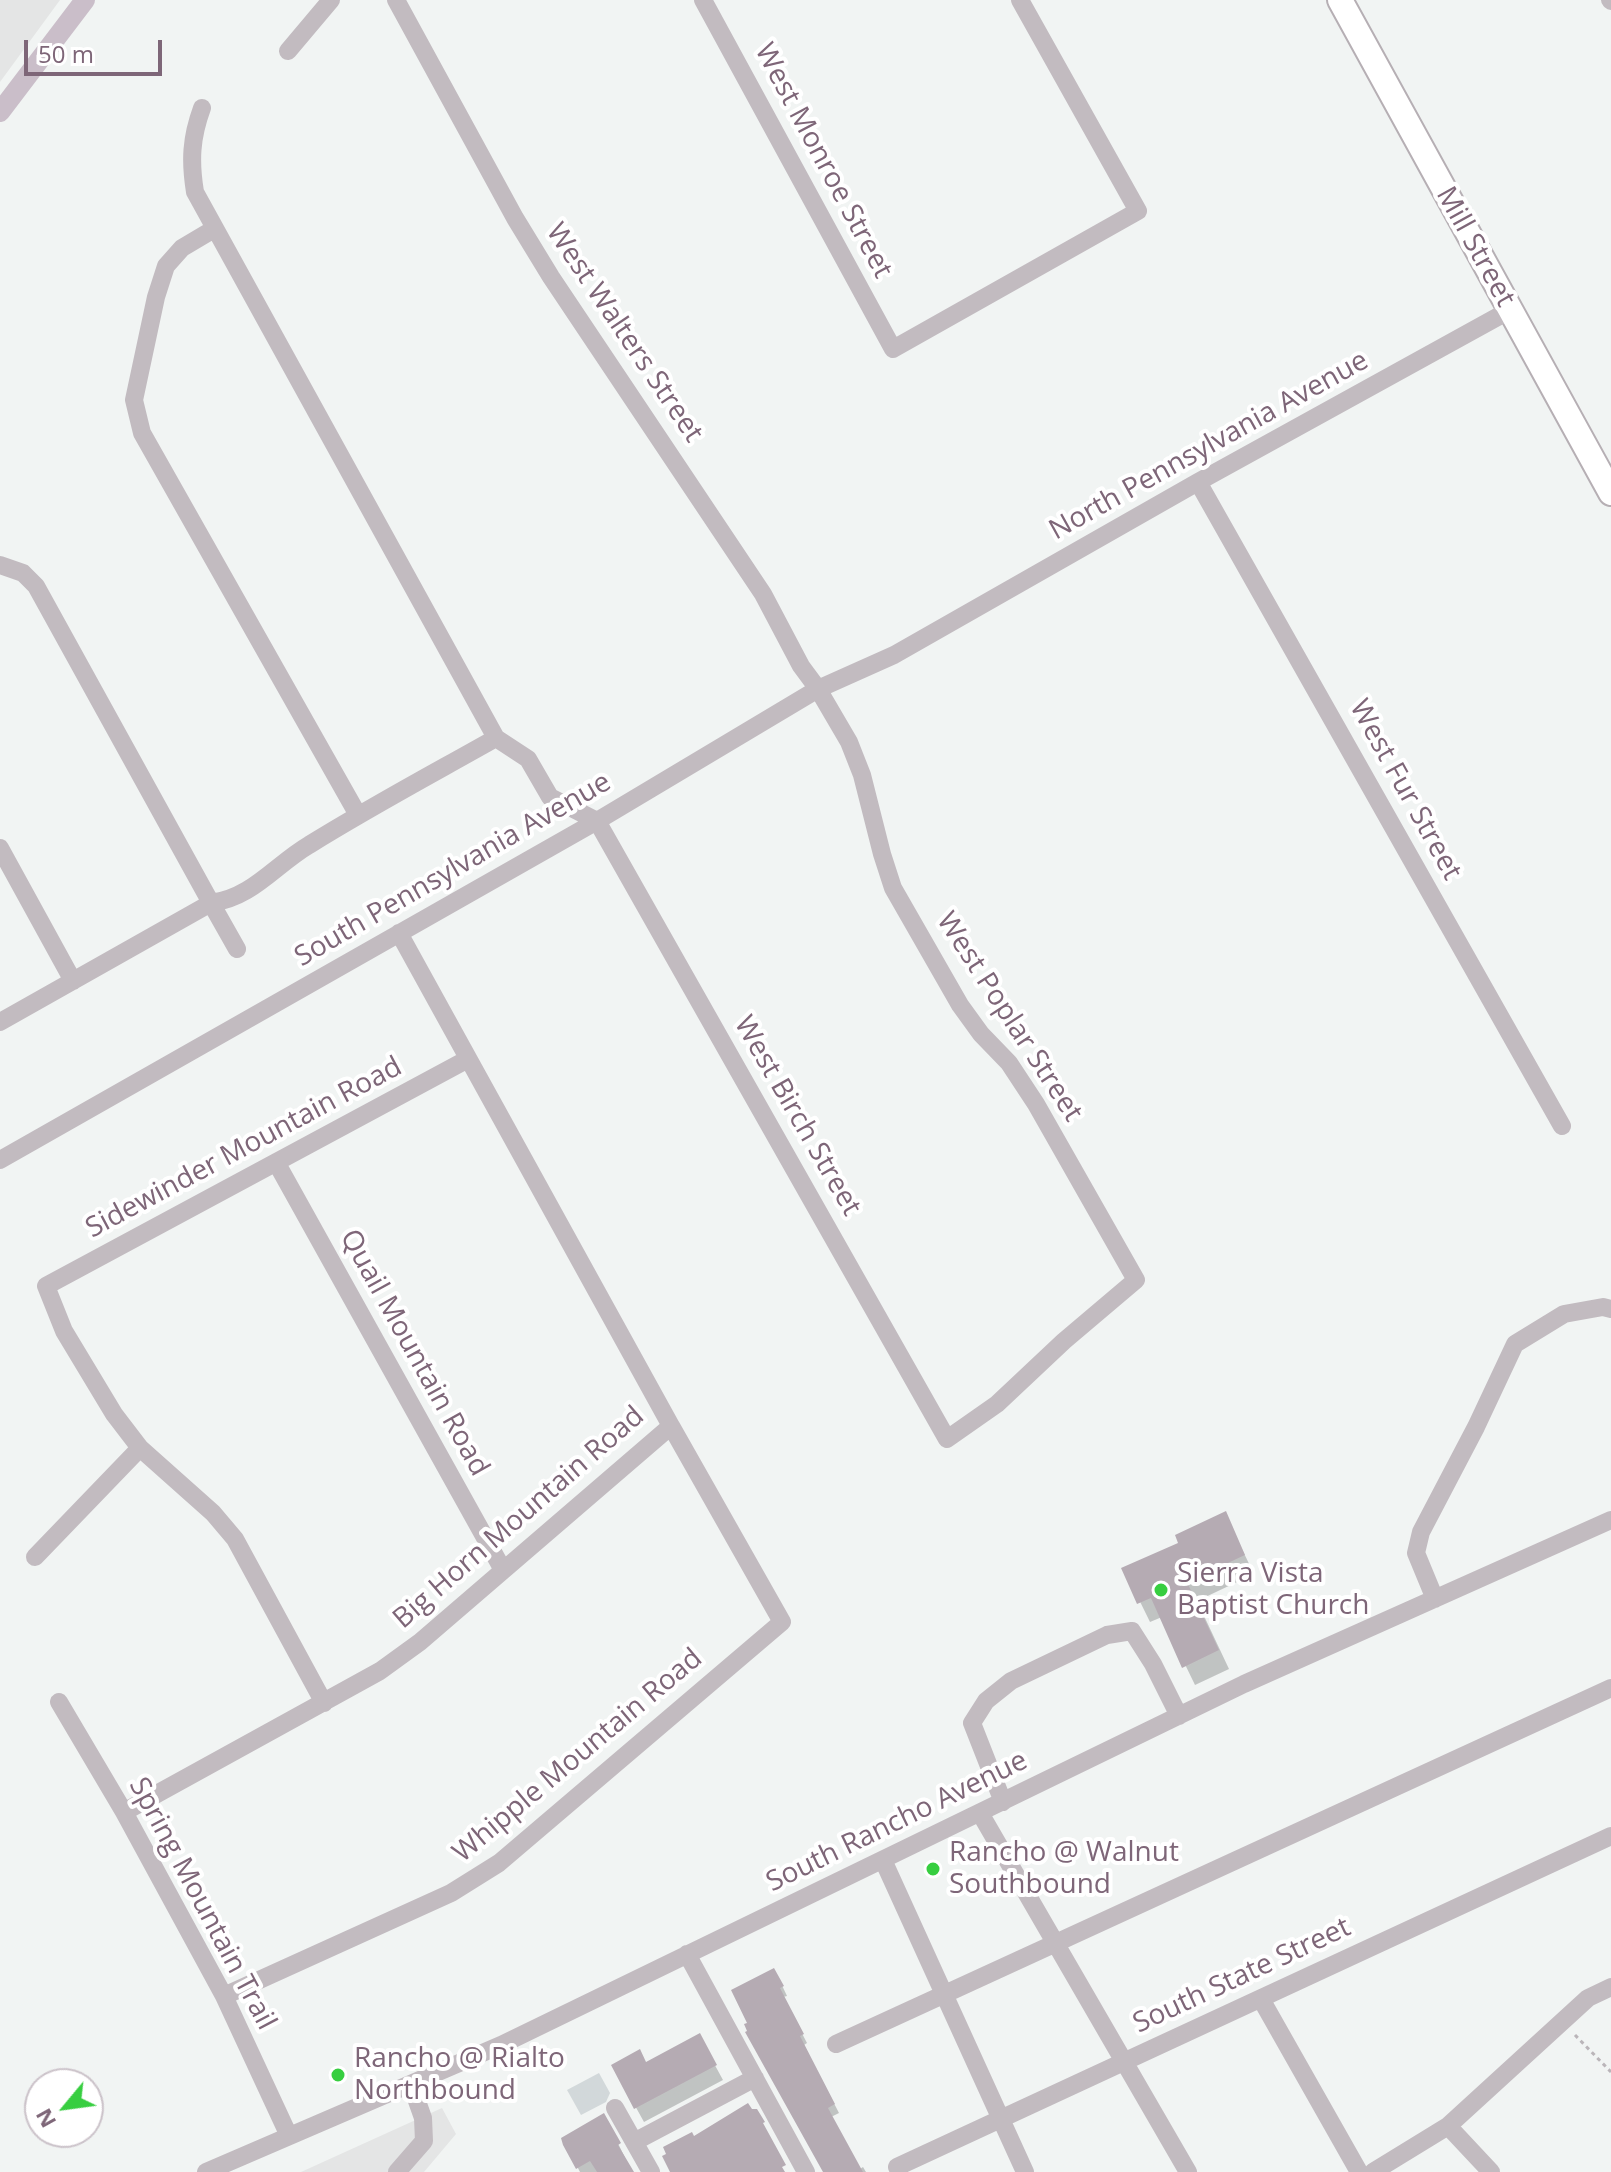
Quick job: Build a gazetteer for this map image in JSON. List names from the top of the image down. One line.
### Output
{"streets":{"main road":["Mill Street"],"street":["West Monroe Street","West Walters Street","North Pennsylvania Avenue","West Fur Street","South Pennsylvania Avenue","West Poplar Street","West Birch Street","Sidewinder Mountain Road","Quail Mountain Road","Big Horn Mountain Road","Whipple Mountain Road","South Rancho Avenue","Spring Mountain Trail","South State Street"]},"crossings":[["Mill Street","North Pennsylvania Avenue"],["West Walters Street","South Pennsylvania Avenue"],["West Walters Street","West Poplar Street"],["North Pennsylvania Avenue","West Fur Street"],["North Pennsylvania Avenue","South Pennsylvania Avenue"],["South Pennsylvania Avenue","West Poplar Street"],["South Pennsylvania Avenue","West Birch Street"],["South Pennsylvania Avenue","Big Horn Mountain Road"],["West Poplar Street","West Birch Street"],["Sidewinder Mountain Road","Quail Mountain Road"],["Sidewinder Mountain Road","Big Horn Mountain Road"],["Quail Mountain Road","Big Horn Mountain Road"],["Big Horn Mountain Road","Whipple Mountain Road"],["Big Horn Mountain Road","Spring Mountain Trail"],["Whipple Mountain Road","Spring Mountain Trail"],["South Rancho Avenue","Spring Mountain Trail"]],"places":["Sierra Vista Baptist Church","Rancho @ Walnut Southbound","Rancho @ Rialto Northbound"],"scale_bar":"50 m","north":"bottom left"}
